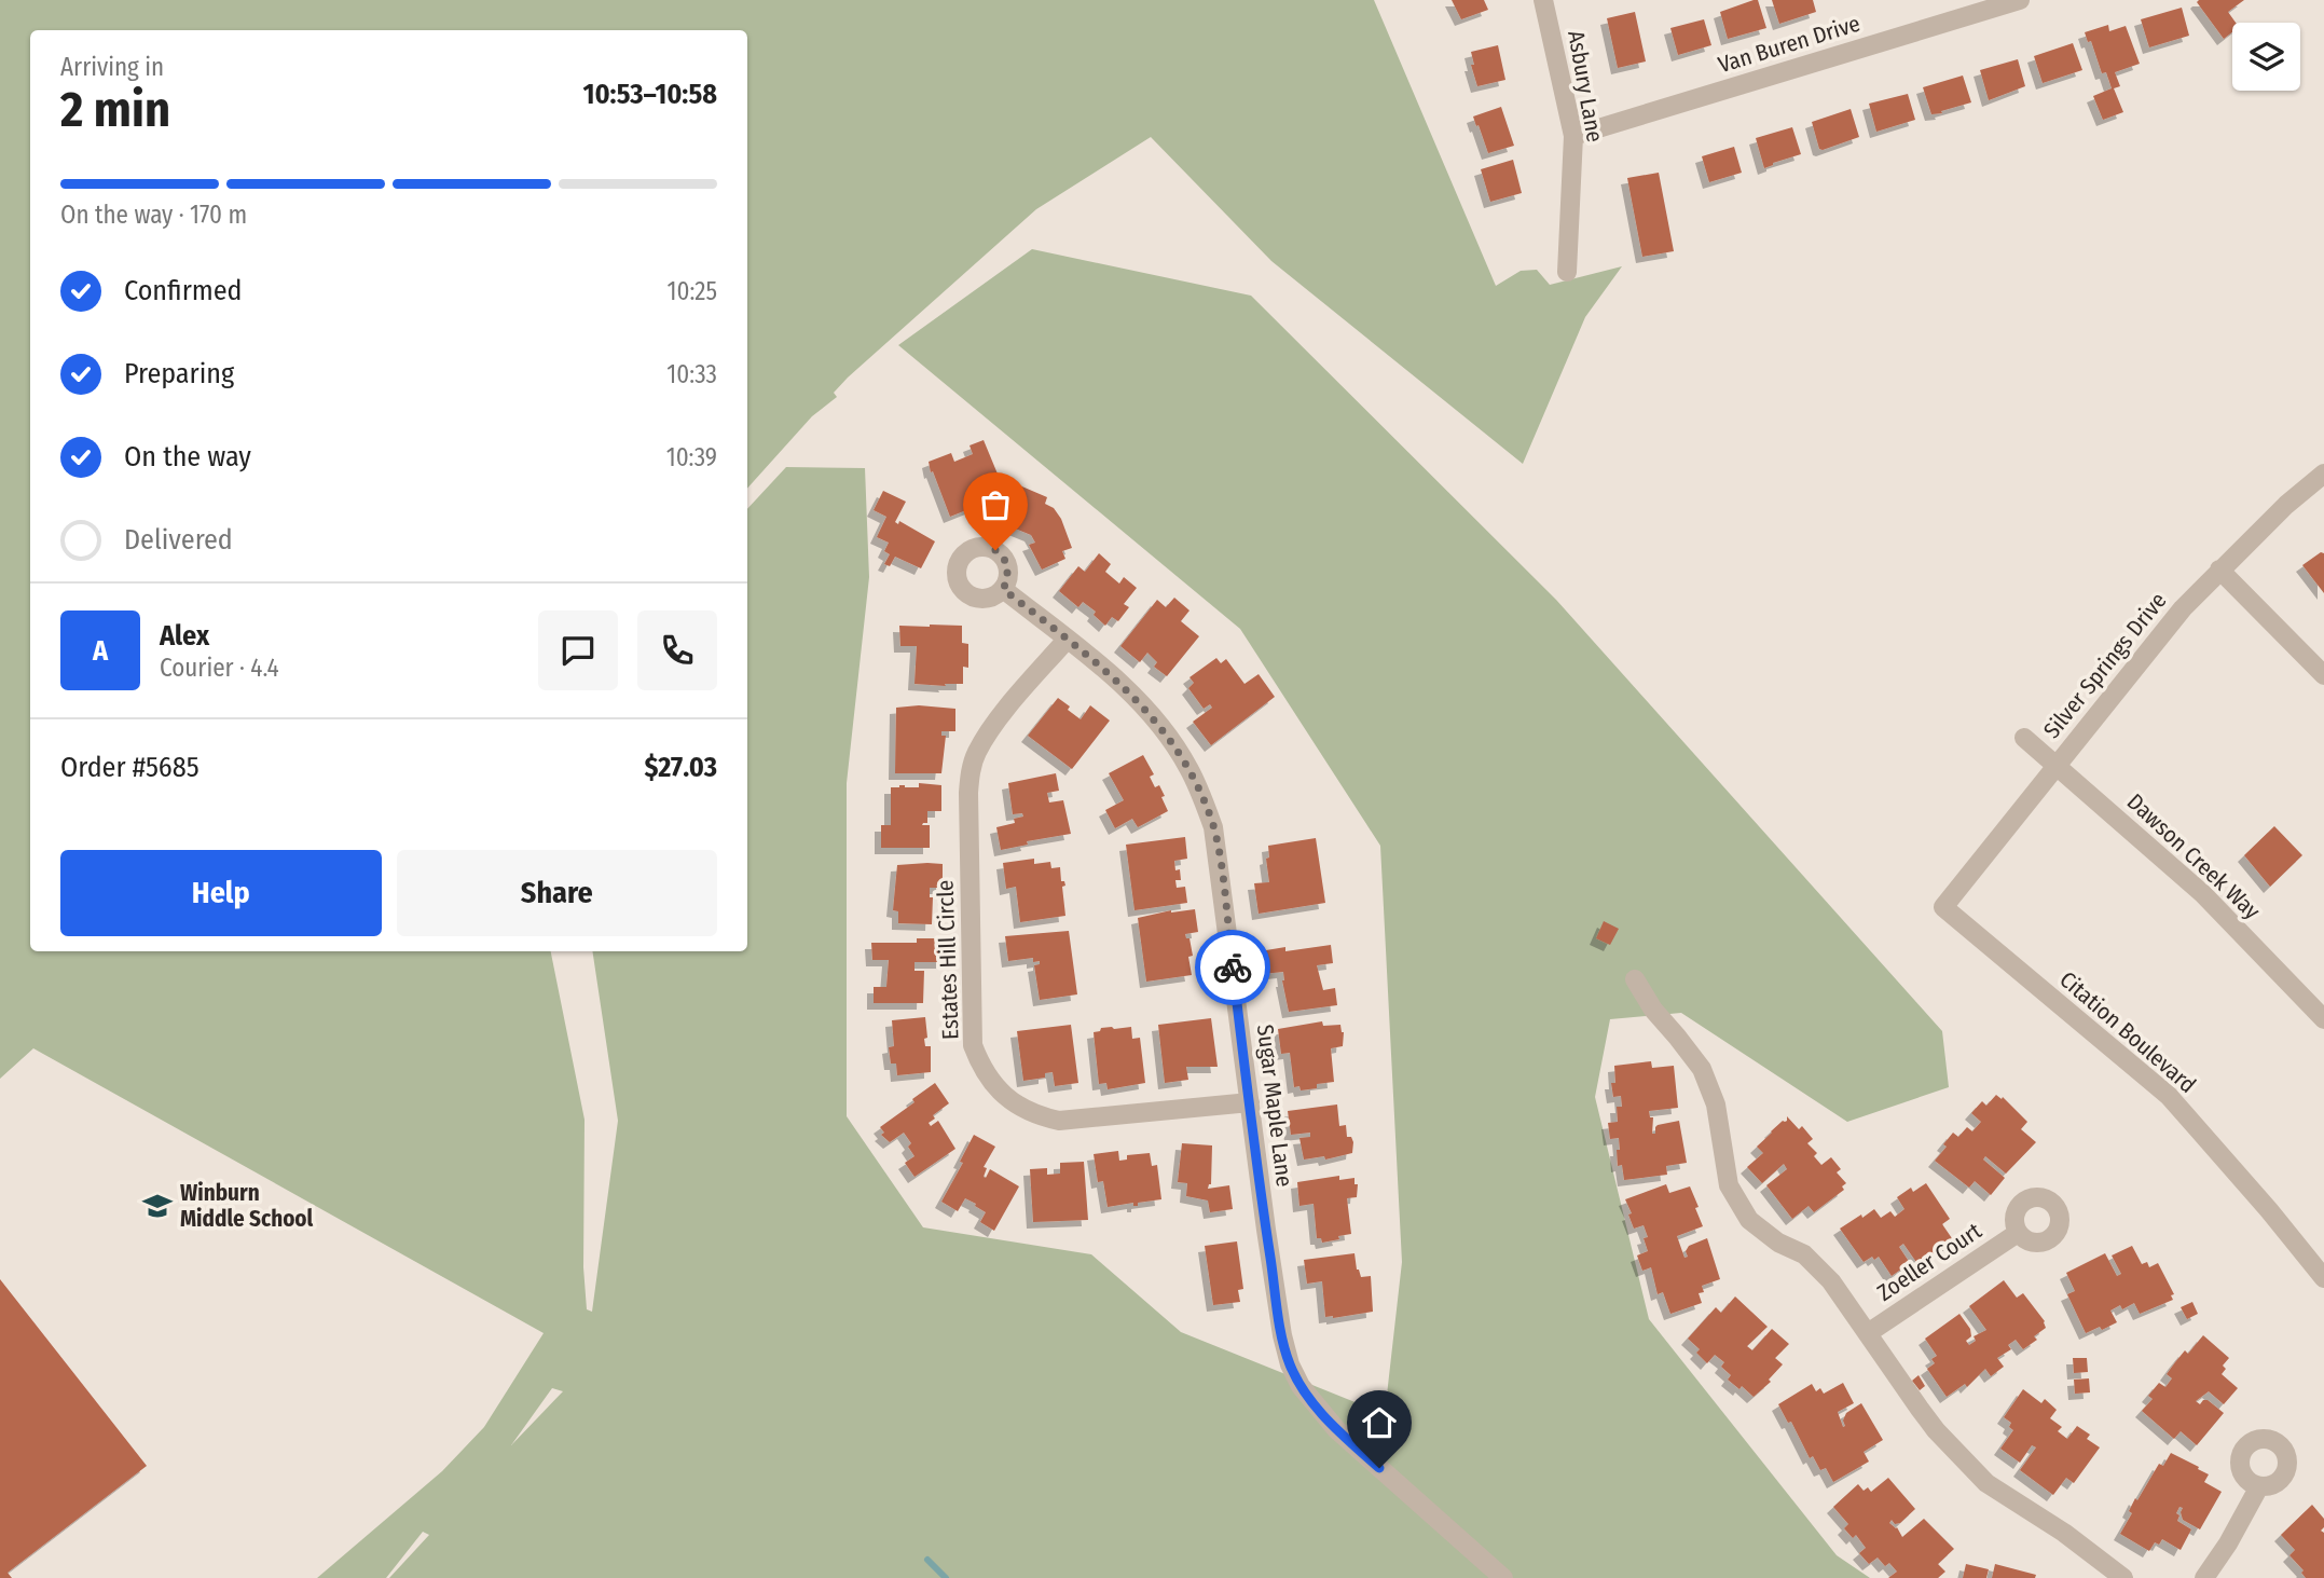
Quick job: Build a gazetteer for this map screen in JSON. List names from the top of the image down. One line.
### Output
{"streets":{"street":["Van Buren Drive","Asbury Lane","Silver Springs Drive","Dawson Creek Way","Estates Hill Circle","Citation Boulevard","Sugar Maple Lane","Zoeller Court"]},"crossings":[["Van Buren Drive","Asbury Lane"],["Silver Springs Drive","Dawson Creek Way"],["Silver Springs Drive","Citation Boulevard"],["Estates Hill Circle","Sugar Maple Lane"]],"places":{"school or university":["Winburn Middle School"]},"page":{"heading":["2 min","Arriving in","10:53–10:58"],"panel":["Alex","Courier · 4.4","Order #5685","$27.03"],"bar":"On the way · 170 m","list":[["Confirmed","10:25"],["Preparing","10:33"],["On the way","10:39"],"Delivered"],"round":"A","buttons":["Help","Share"]}}
